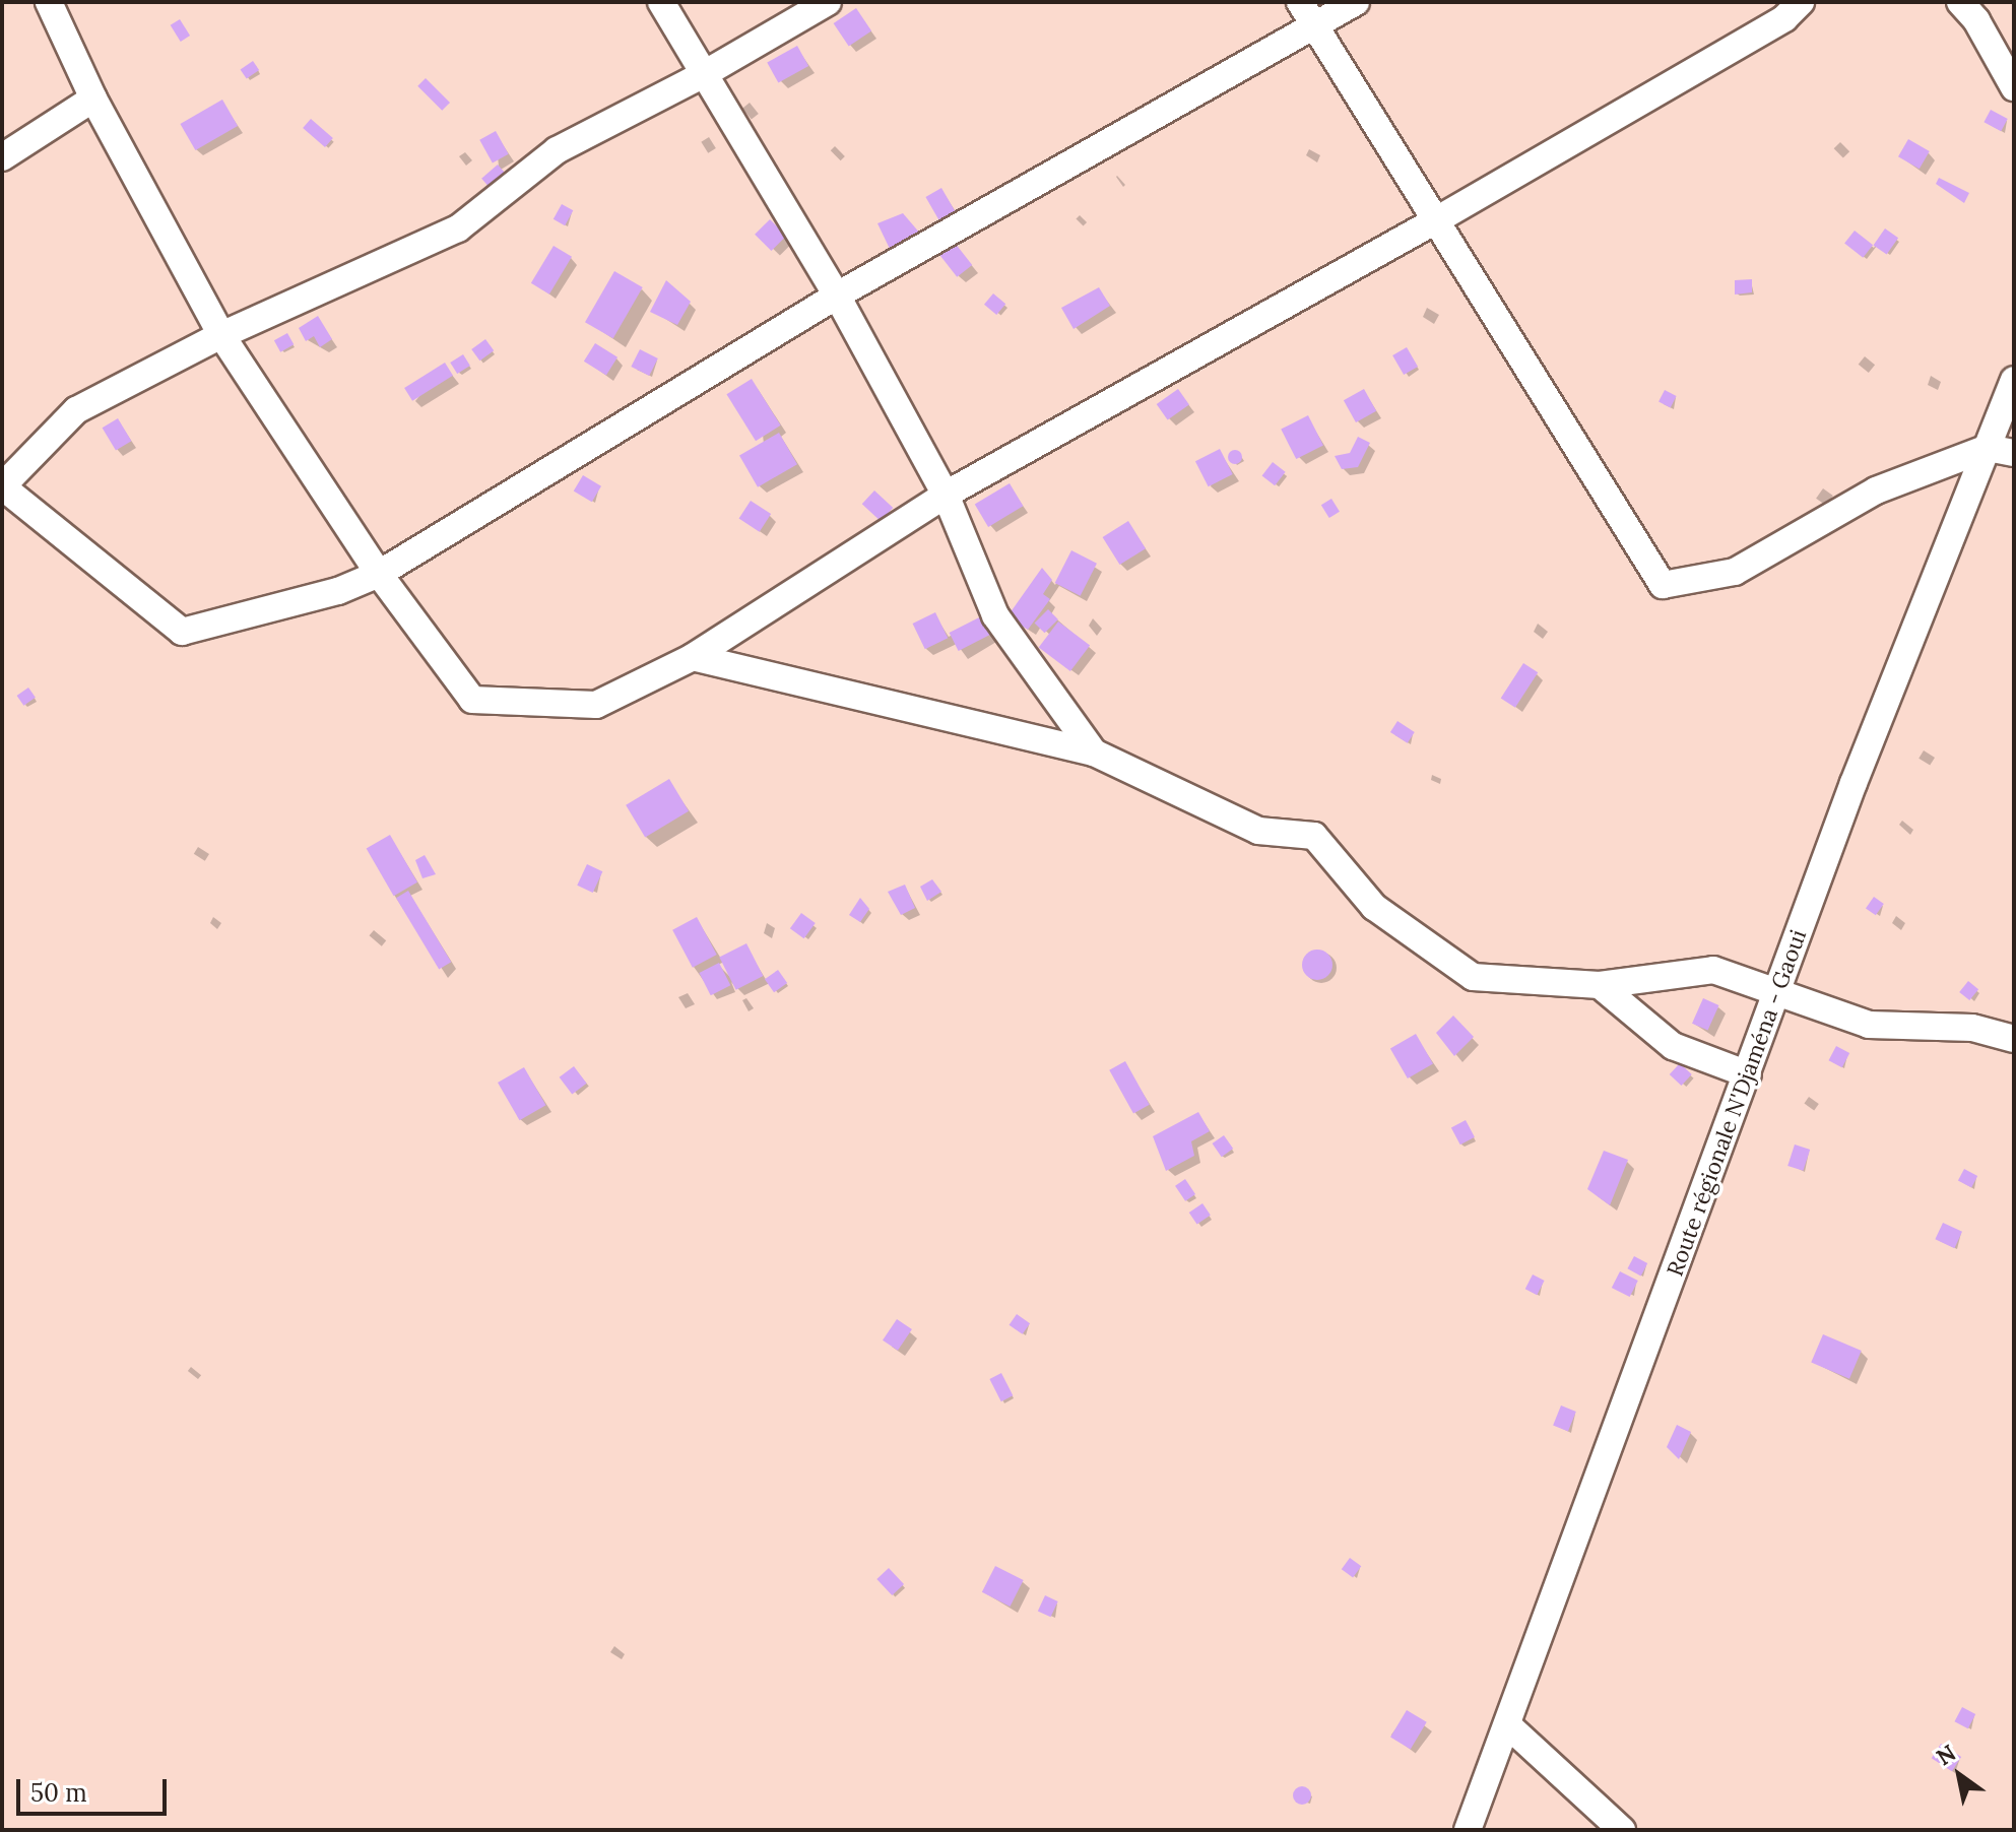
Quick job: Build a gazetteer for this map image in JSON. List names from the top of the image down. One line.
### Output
{"streets":{"street":["Route régionale N'Djaména - Gaoui"]},"scale_bar":"50 m","north":"top left"}
